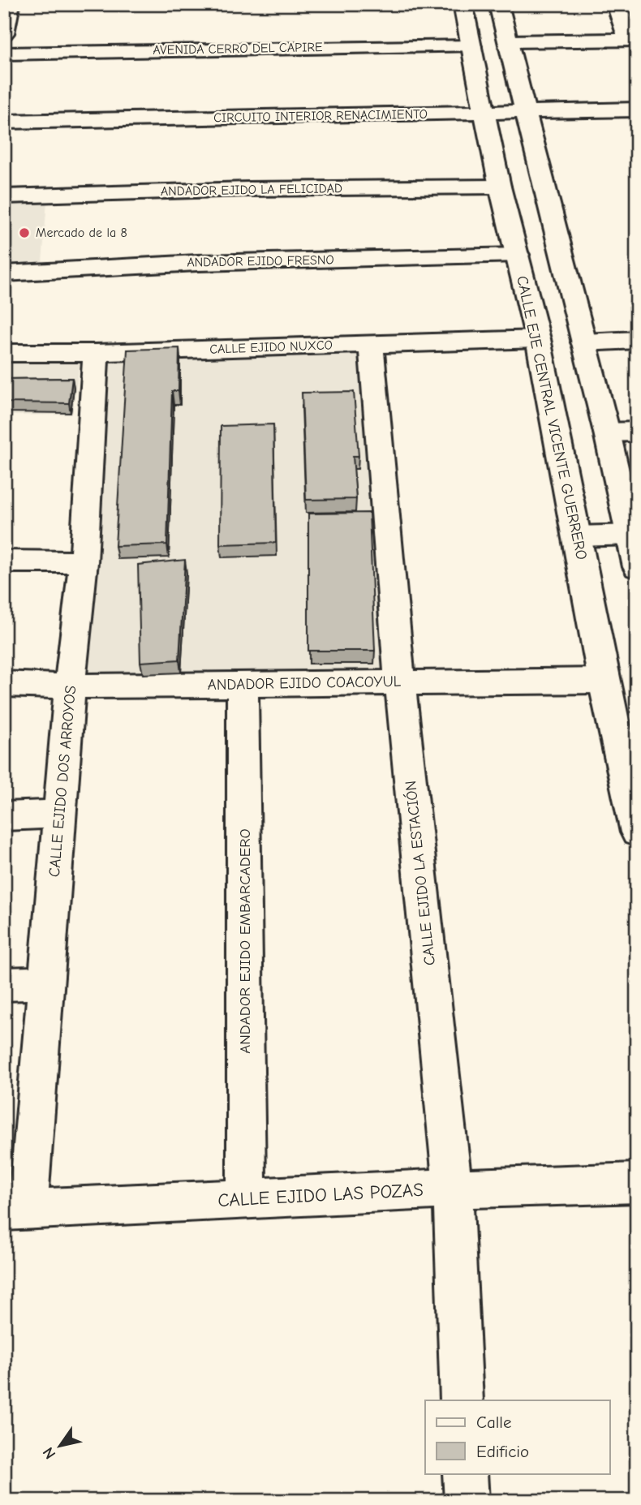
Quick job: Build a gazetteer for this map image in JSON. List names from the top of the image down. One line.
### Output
{"streets":{"street":["AVENIDA CERRO DEL CAPIRE","CIRCUITO INTERIOR RENACIMIENTO","ANDADOR EJIDO LA FELICIDAD","ANDADOR EJIDO FRESNO","CALLE EJIDO NUXCO","CALLE EJE CENTRAL VICENTE GUERRERO","ANDADOR EJIDO COACOYUL","CALLE EJIDO DOS ARROYOS","CALLE EJIDO LA ESTACIÓN","ANDADOR EJIDO EMBARCADERO","CALLE EJIDO LAS POZAS"]},"crossings":[["AVENIDA CERRO DEL CAPIRE","CALLE EJE CENTRAL VICENTE GUERRERO"],["CIRCUITO INTERIOR RENACIMIENTO","CALLE EJE CENTRAL VICENTE GUERRERO"],["ANDADOR EJIDO LA FELICIDAD","CALLE EJE CENTRAL VICENTE GUERRERO"],["ANDADOR EJIDO FRESNO","CALLE EJE CENTRAL VICENTE GUERRERO"],["CALLE EJIDO NUXCO","CALLE EJE CENTRAL VICENTE GUERRERO"],["CALLE EJIDO NUXCO","CALLE EJIDO DOS ARROYOS"],["CALLE EJIDO NUXCO","CALLE EJIDO LA ESTACIÓN"],["CALLE EJE CENTRAL VICENTE GUERRERO","ANDADOR EJIDO COACOYUL"],["ANDADOR EJIDO COACOYUL","CALLE EJIDO DOS ARROYOS"],["ANDADOR EJIDO COACOYUL","CALLE EJIDO LA ESTACIÓN"],["ANDADOR EJIDO COACOYUL","ANDADOR EJIDO EMBARCADERO"],["CALLE EJIDO DOS ARROYOS","CALLE EJIDO LAS POZAS"],["CALLE EJIDO LA ESTACIÓN","CALLE EJIDO LAS POZAS"],["ANDADOR EJIDO EMBARCADERO","CALLE EJIDO LAS POZAS"]],"places":["Mercado de la 8"],"legend":["Calle","Edificio"],"north":"bottom left"}
